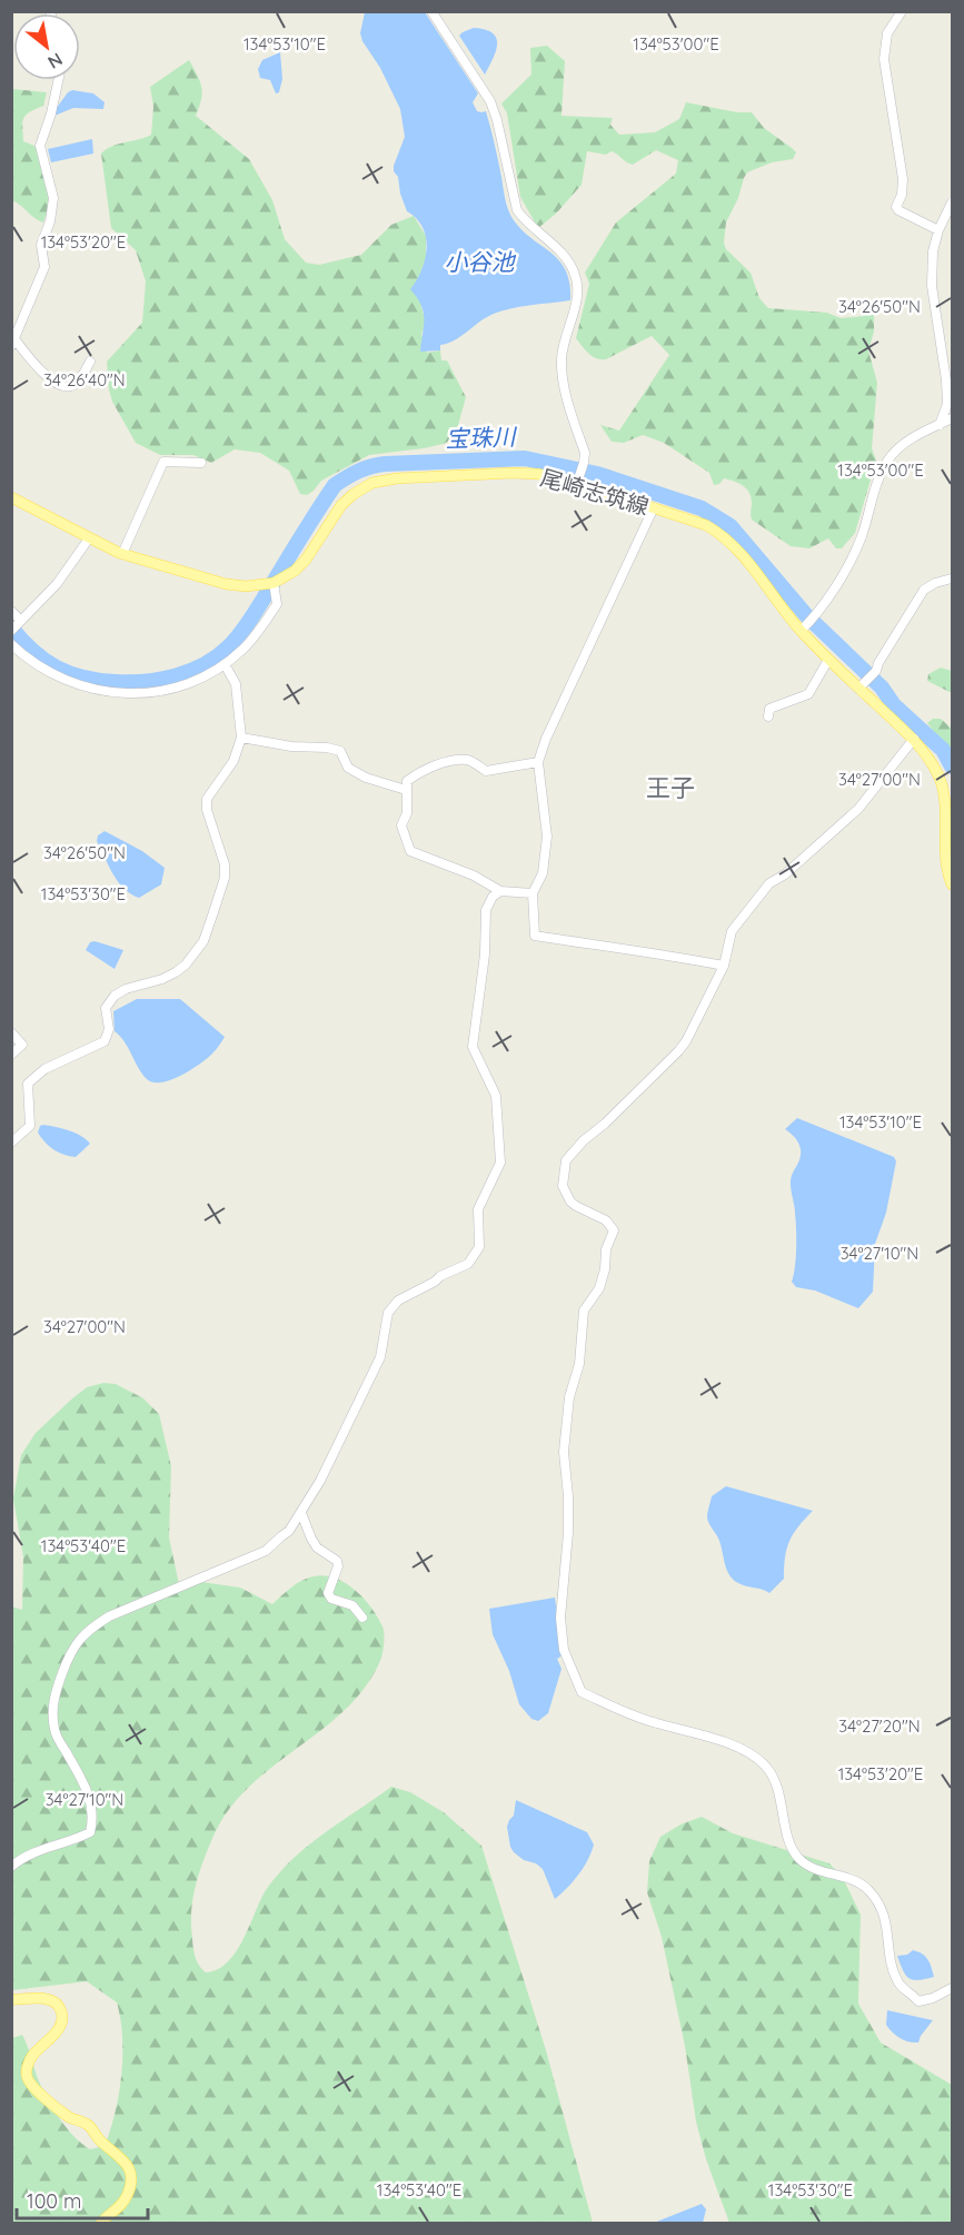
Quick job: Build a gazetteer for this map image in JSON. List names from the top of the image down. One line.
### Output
{"streets":{"main road":["尾崎志筑線"]},"districts":["王子"],"water":["小谷池","宝珠川"],"scale_bar":"100 m","north":"bottom right","coordinates":["134°53'00\"E","134°53'10\"E","134°53'20\"E","34°26'50\"N","34°26'40\"N","34°27'00\"N","134°53'30\"E","34°27'10\"N","134°53'40\"E","34°27'20\"N"]}
